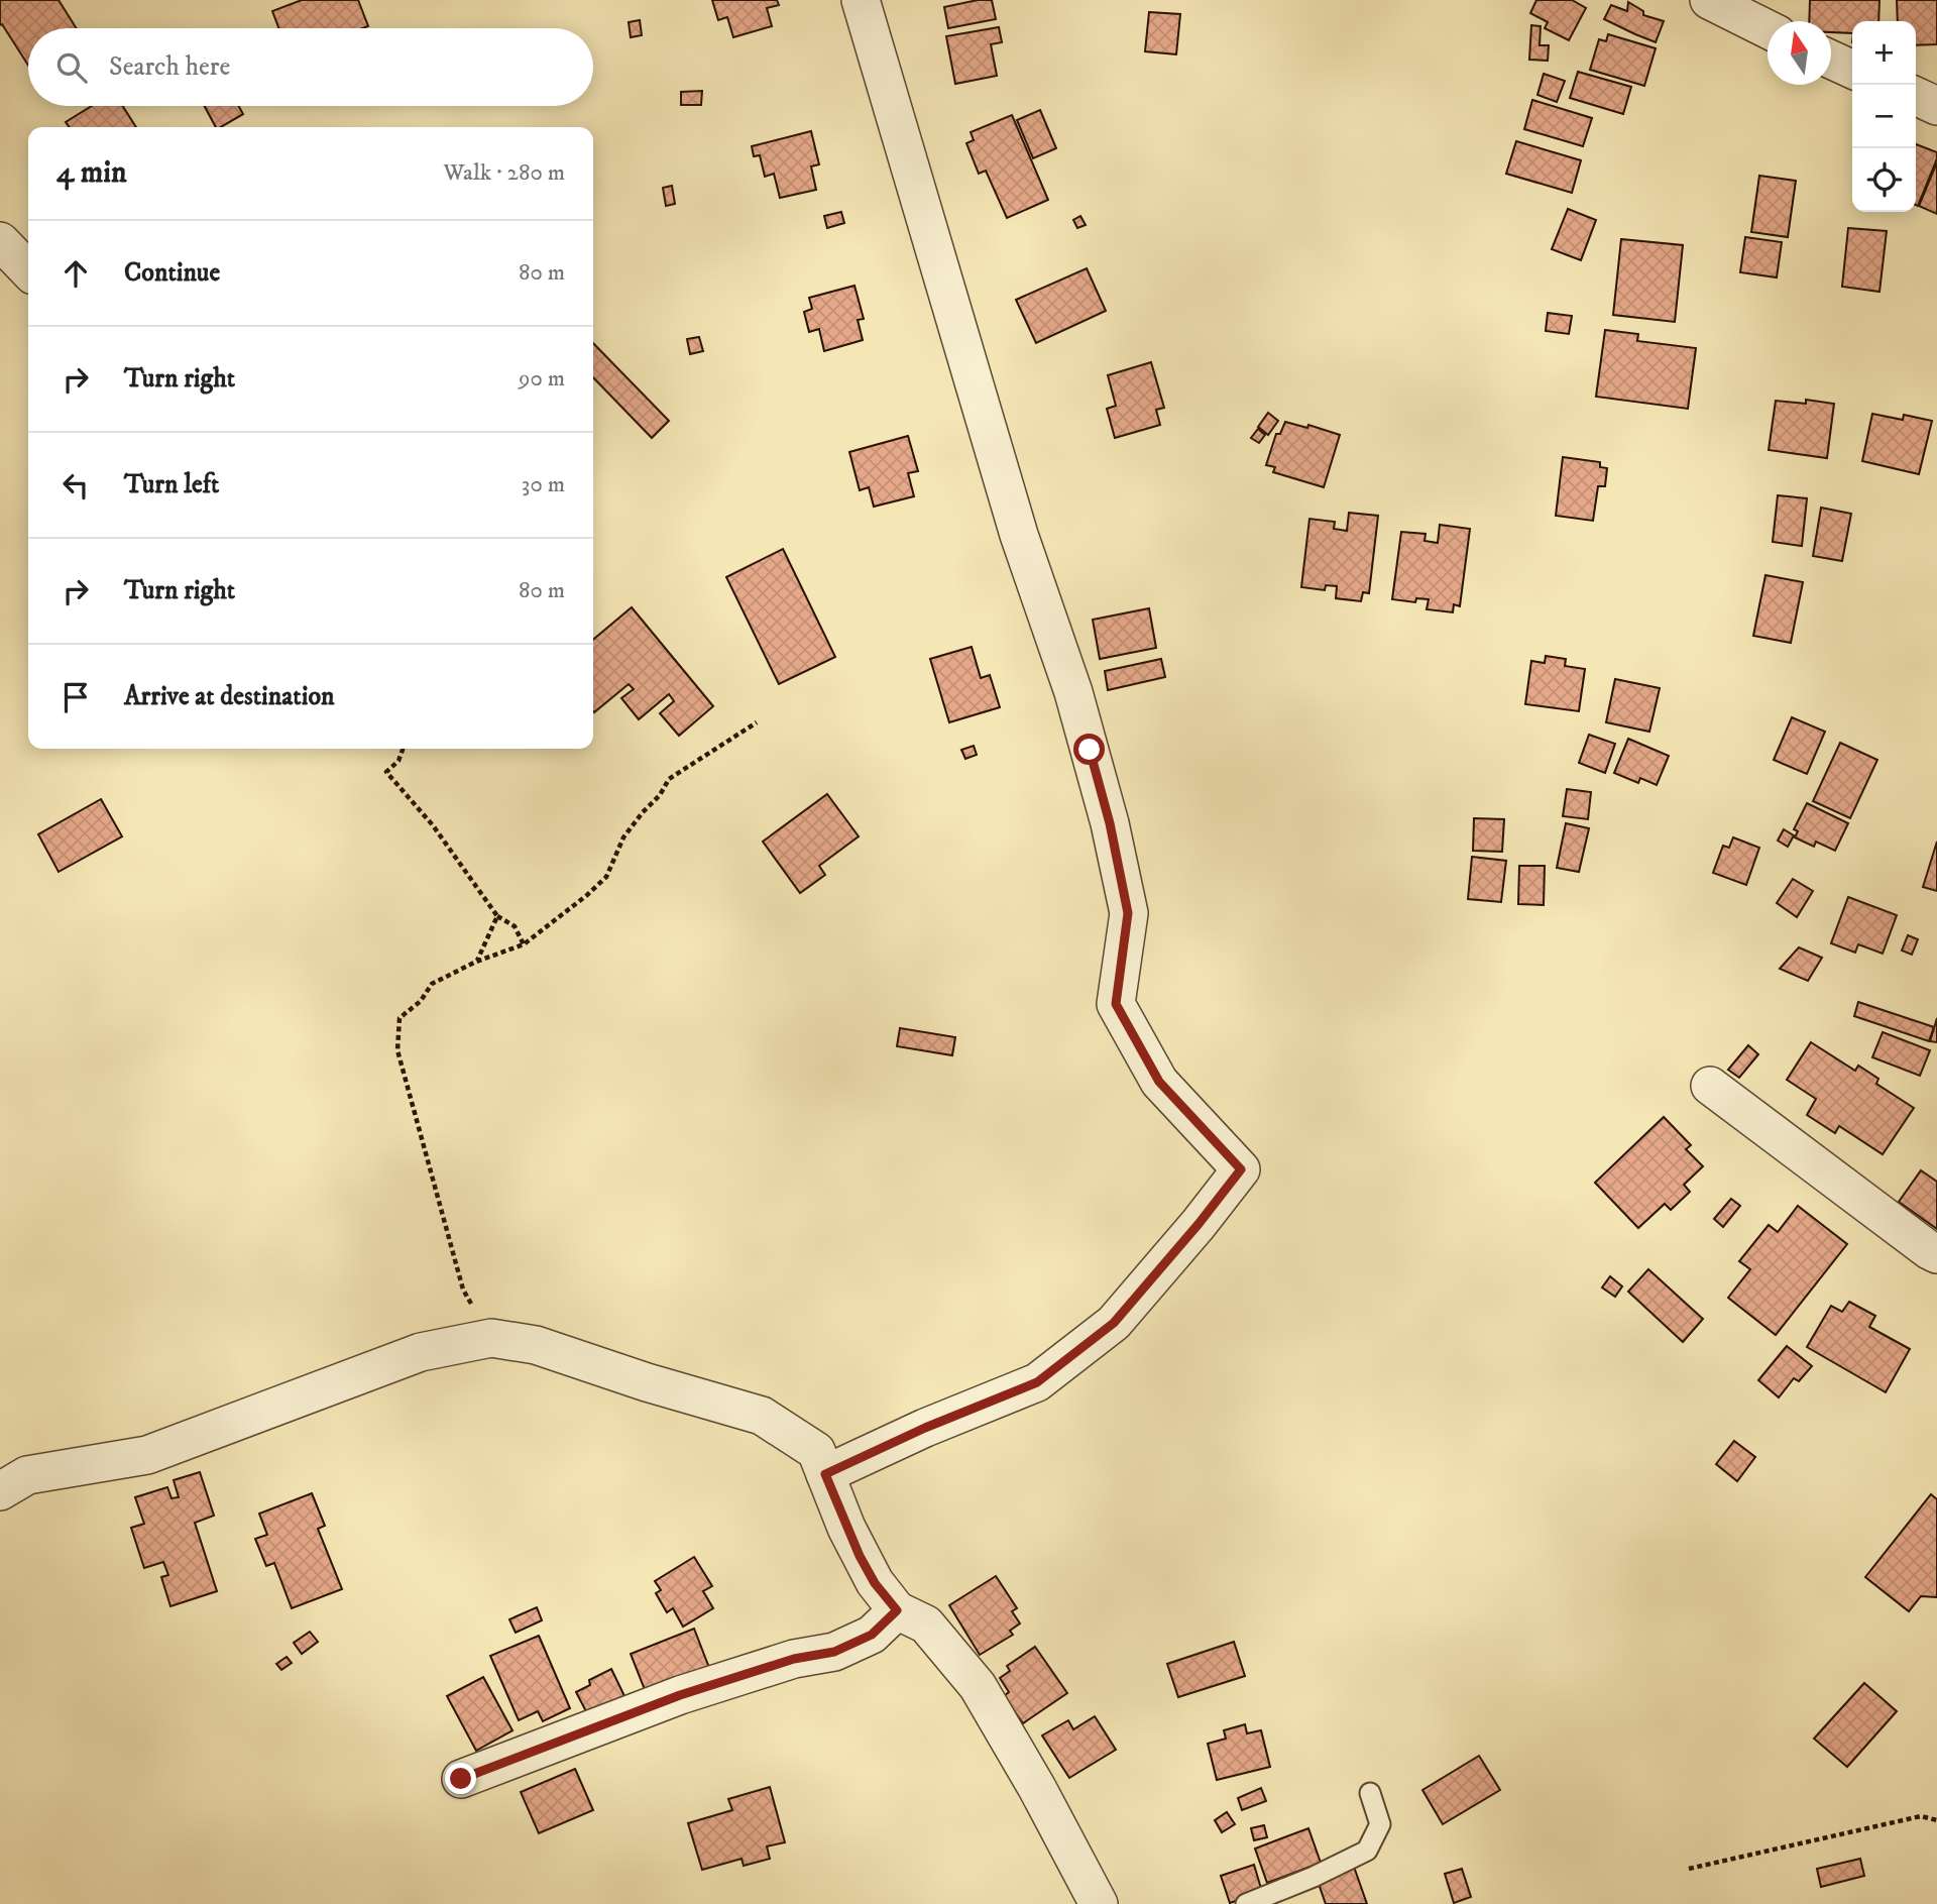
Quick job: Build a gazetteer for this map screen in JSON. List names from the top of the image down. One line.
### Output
{"north":"top","page":{"map_buttons":["+","−"],"search":"Search here","heading":["4 min","Walk · 280 m"],"list":[["Continue","80 m"],["Turn right","90 m"],["Turn left","30 m"],["Turn right","80 m"],"Arrive at destination"]}}
